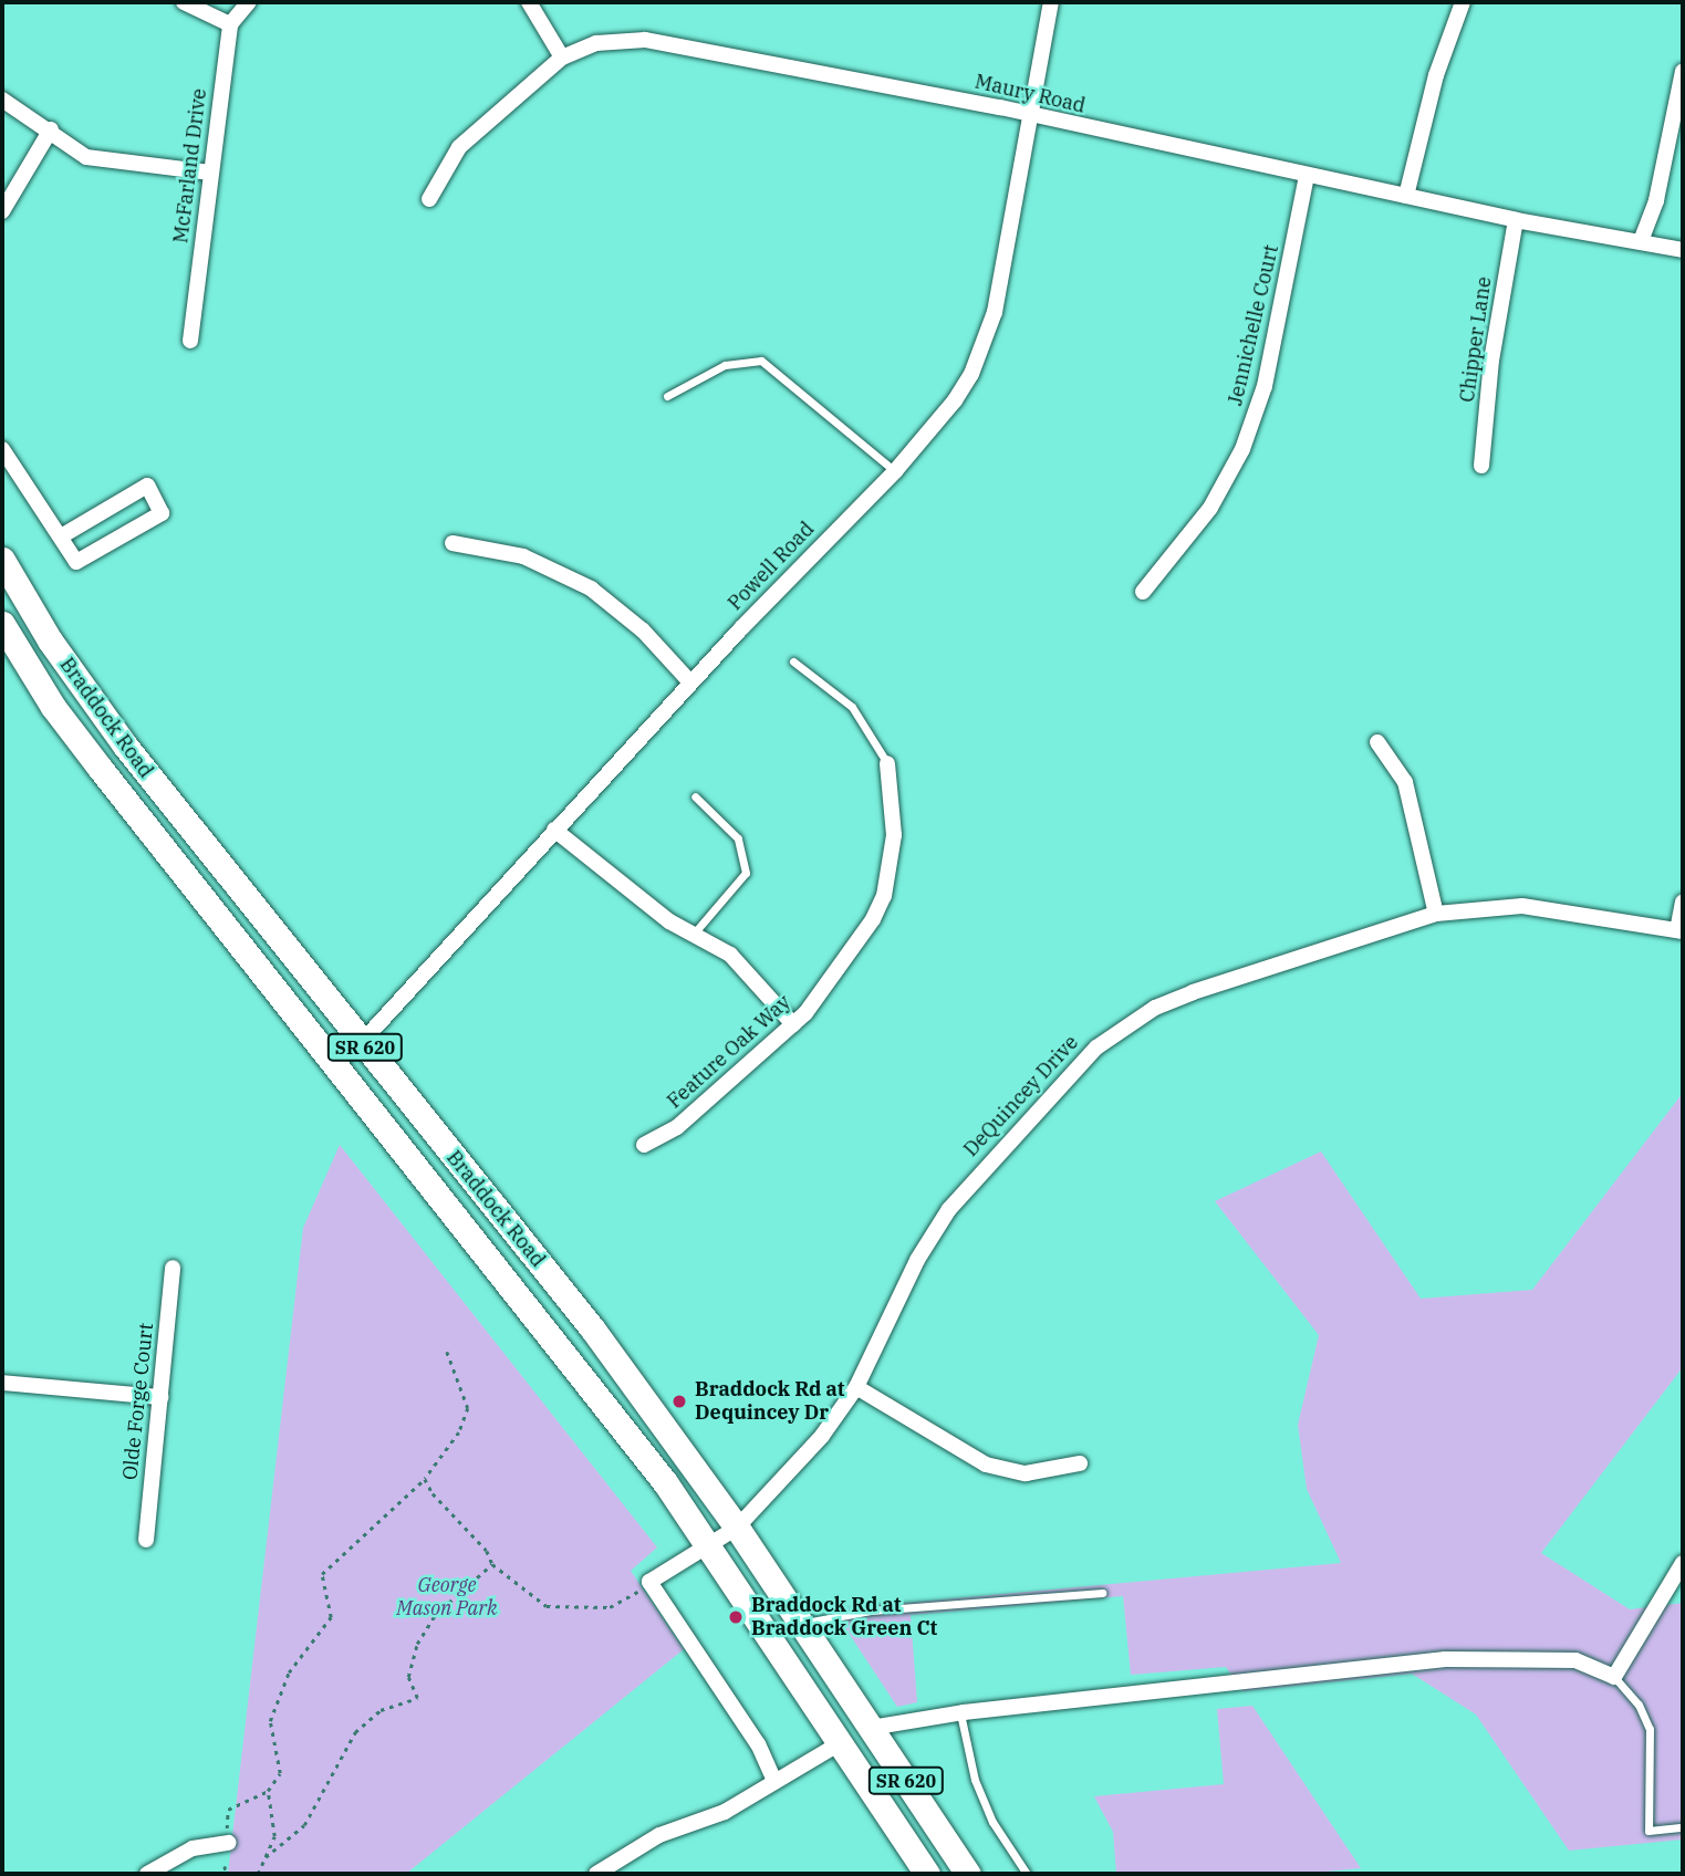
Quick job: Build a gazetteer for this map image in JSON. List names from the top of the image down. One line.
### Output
{"streets":{"main road":["Braddock Road","SR 620"],"street":["Maury Road","McFarland Drive","Jennichelle Court","Chipper Lane","Powell Road","Feature Oak Way","DeQuincey Drive","Olde Forge Court"]},"crossings":[["Maury Road","Jennichelle Court"],["Maury Road","Chipper Lane"],["Maury Road","Powell Road"],["Powell Road","Braddock Road"],["Braddock Road","DeQuincey Drive"]],"parks":["George Mason Park"],"places":["Braddock Rd at Dequincey Dr","Braddock Rd at Braddock Green Ct"]}
